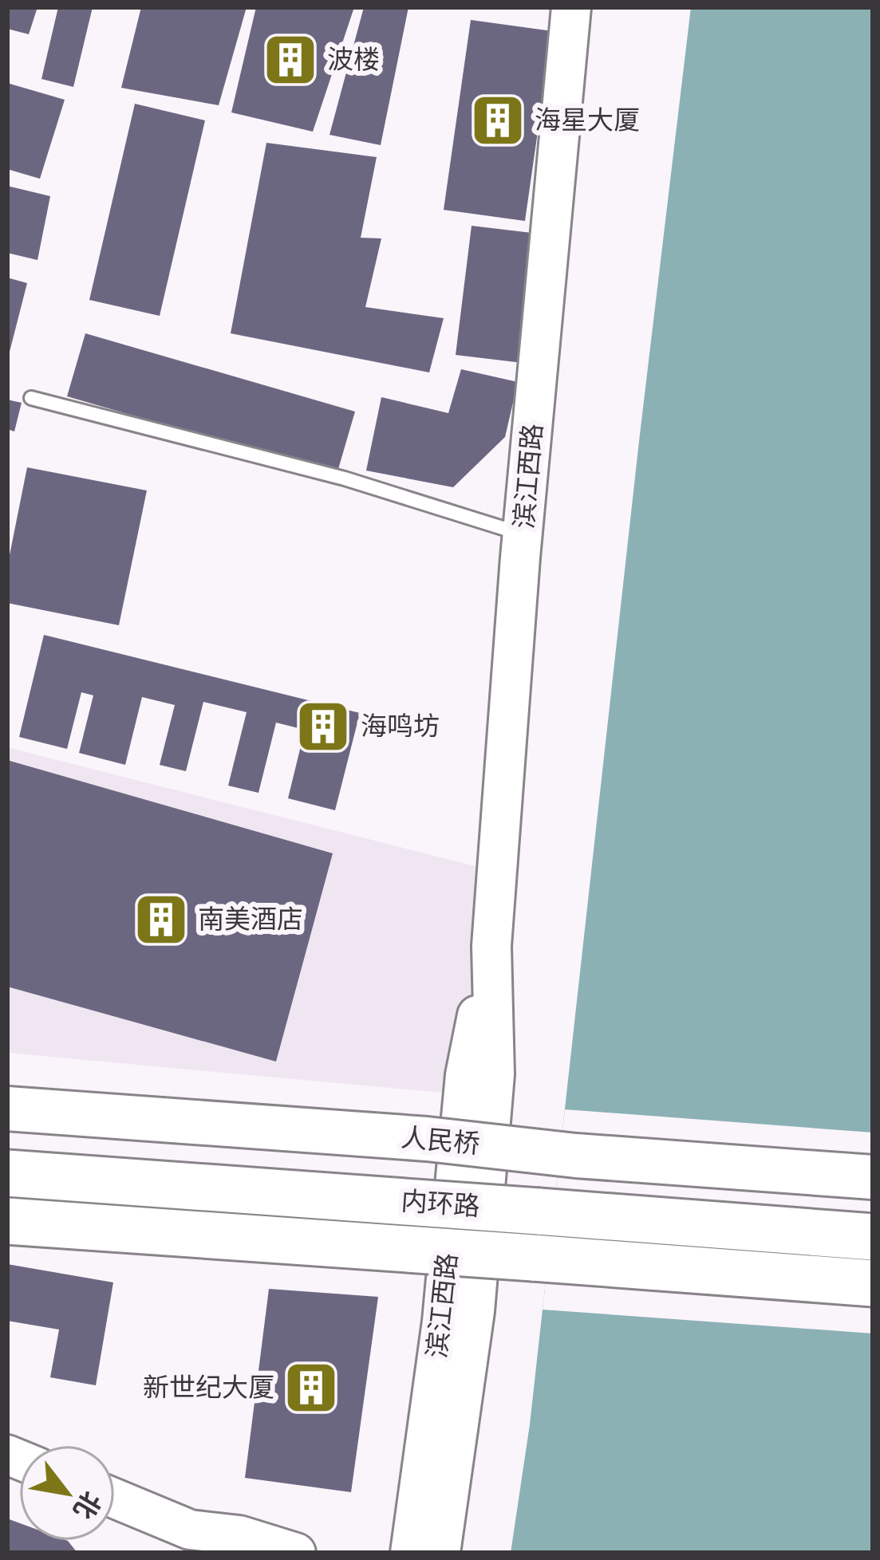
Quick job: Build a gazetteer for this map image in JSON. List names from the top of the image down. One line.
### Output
{"streets":{"highway":["内环路"],"main road":["滨江西路","人民桥"]},"places":{"building":["波楼","海星大厦","海鸣坊","南美酒店","新世纪大厦"]},"north":"bottom right"}
